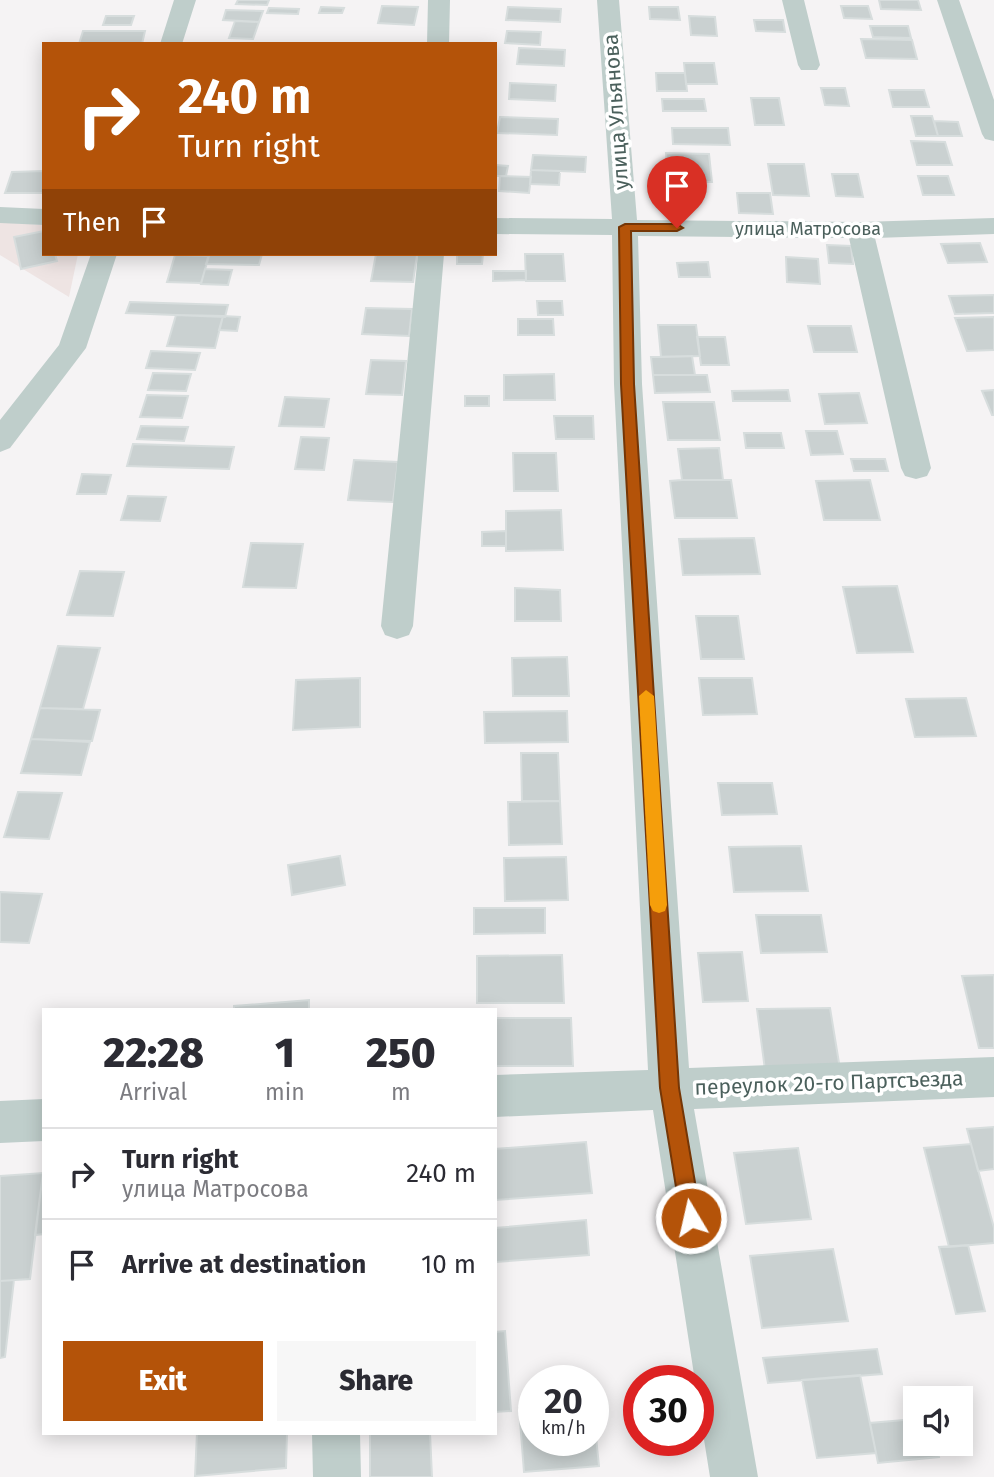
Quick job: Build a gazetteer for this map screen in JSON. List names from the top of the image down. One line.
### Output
{"streets":{"street":["улица Ульянова","улица Матросова","переулок 20-го Партсъезда"]},"crossings":[["улица Ульянова","улица Матросова"],["улица Ульянова","переулок 20-го Партсъезда"]],"page":{"turn":["240 m","Turn right"],"then":"Then","eta":["22:28","Arrival","1","min","250","m"],"list":[{"name":"Turn right","note":"улица Матросова","value":"240 m"},{"name":"Arrive at destination","value":"10 m"}],"buttons":["Exit","Share"],"speed":"20 km/h","limit":"30"}}
